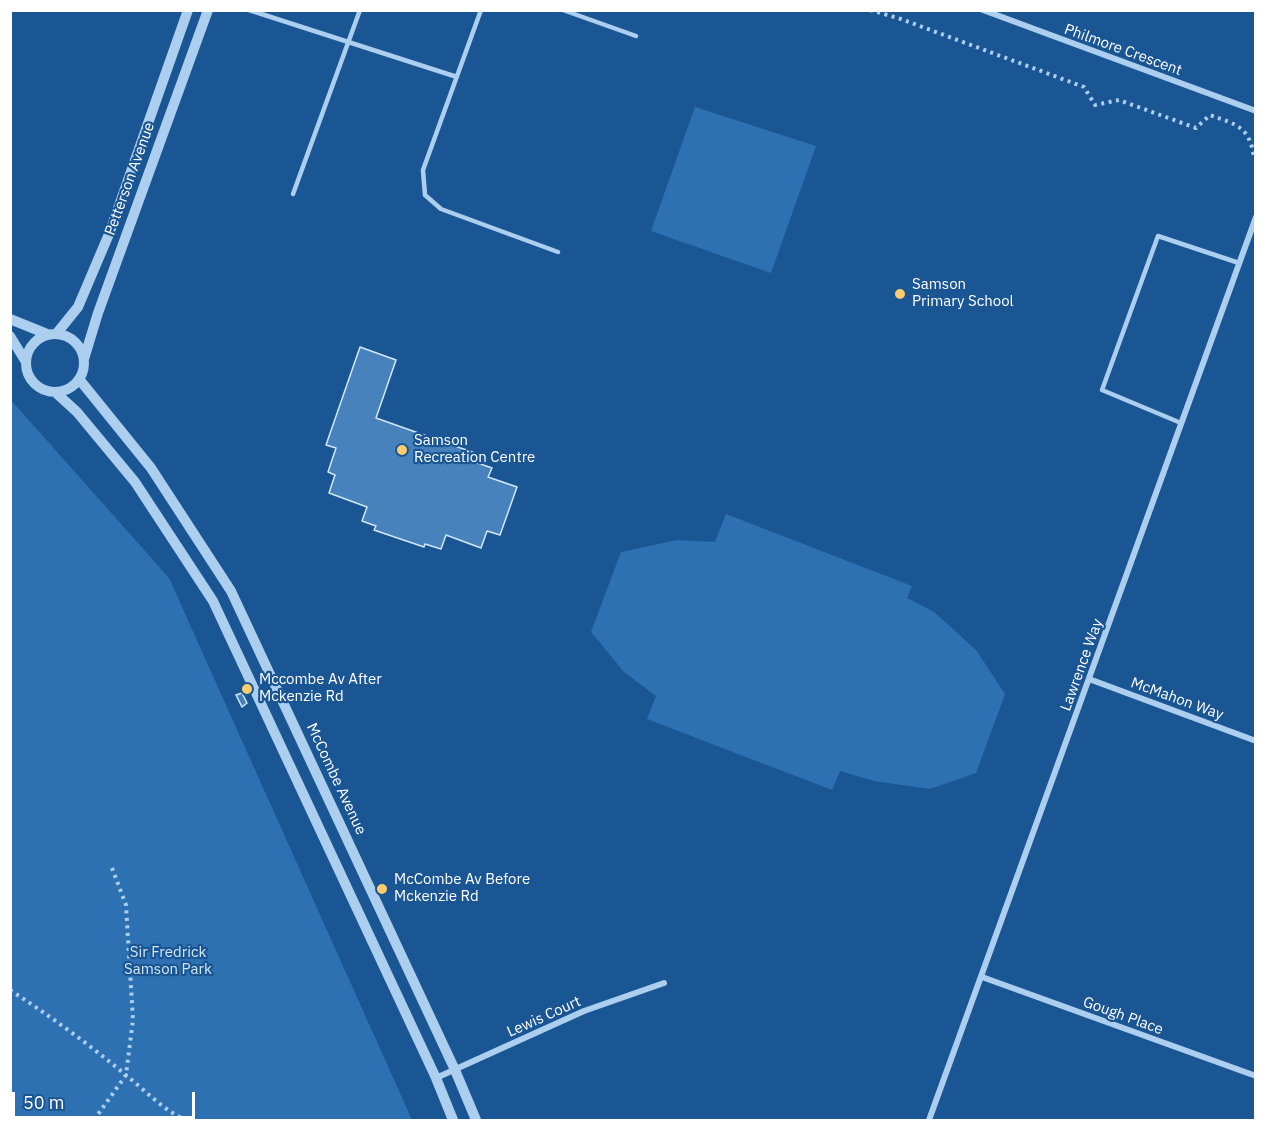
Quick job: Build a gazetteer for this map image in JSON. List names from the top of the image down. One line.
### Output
{"streets":{"street":["Philmore Crescent","Petterson Avenue","Lawrence Way","McMahon Way","McCombe Avenue","Gough Place","Lewis Court"]},"crossings":[["Petterson Avenue","McCombe Avenue"],["Lawrence Way","McMahon Way"],["Lawrence Way","Gough Place"],["McCombe Avenue","Lewis Court"]],"parks":["Sir Fredrick Samson Park"],"places":["Samson Primary School","Samson Recreation Centre","Mccombe Av After Mckenzie Rd","McCombe Av Before Mckenzie Rd"],"scale_bar":"50 m"}
